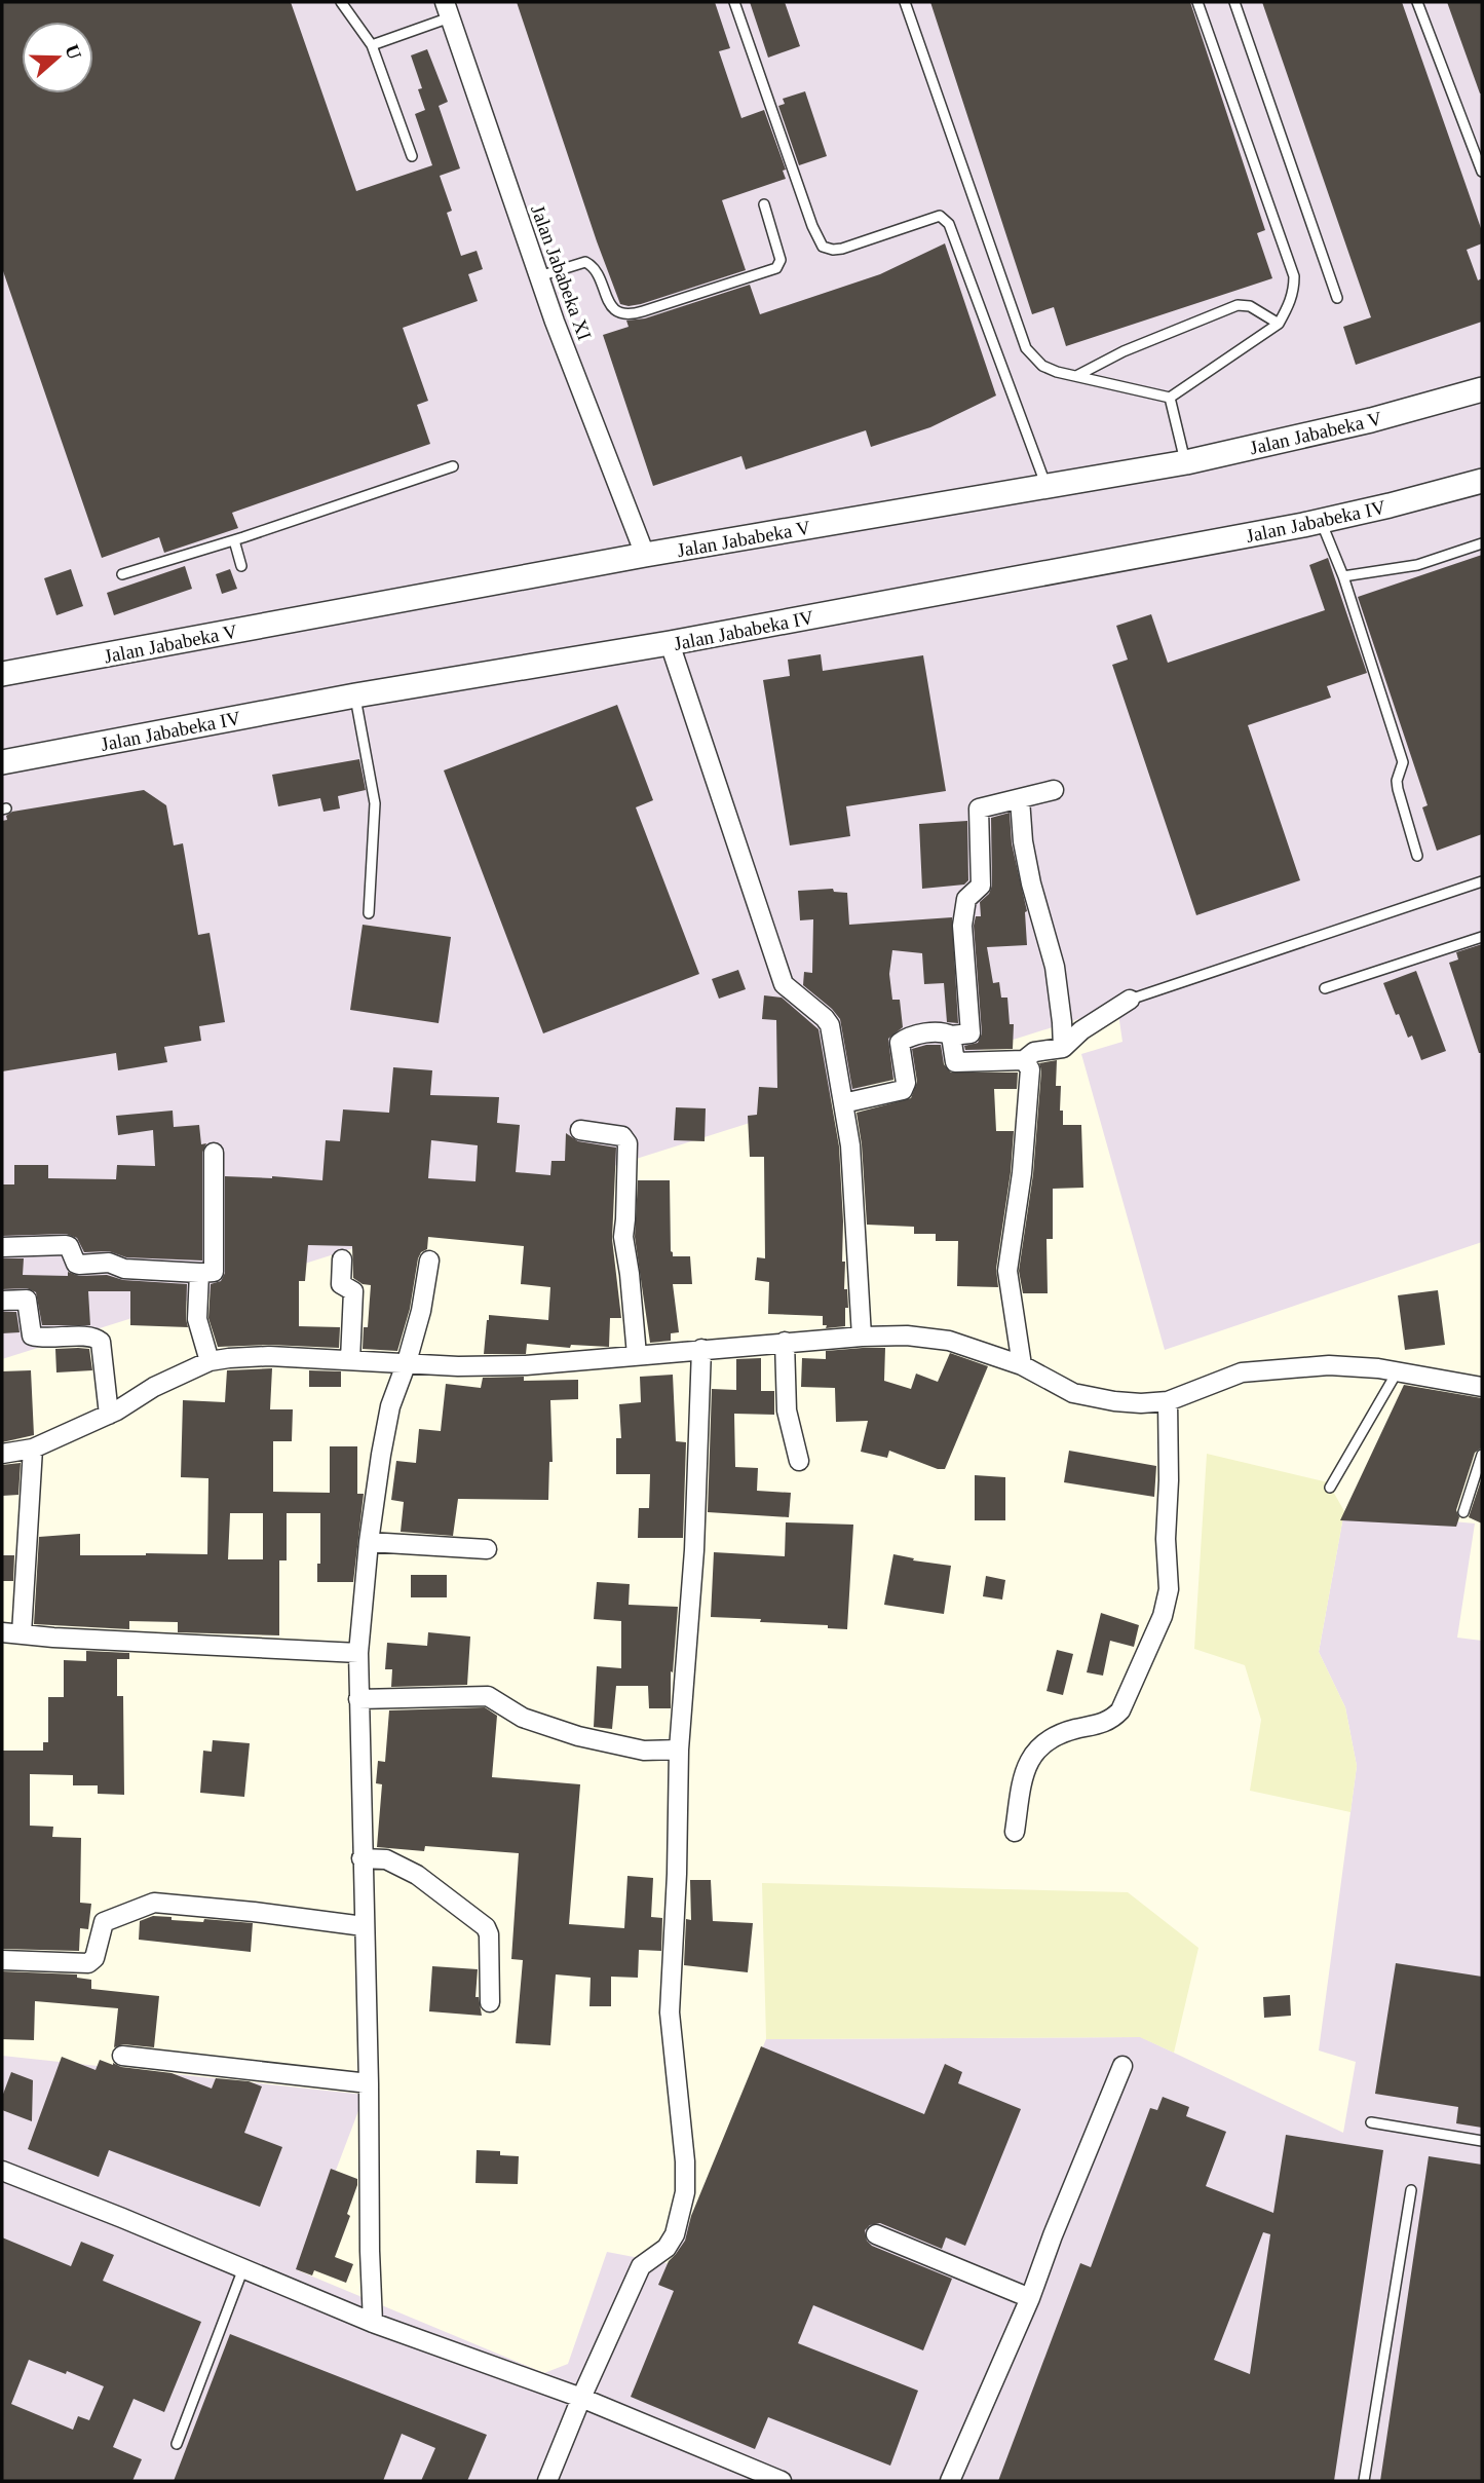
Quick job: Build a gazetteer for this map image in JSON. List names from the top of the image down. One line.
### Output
{"streets":{"street":["Jalan Jababeka XI","Jalan Jababeka V","Jalan Jababeka IV"]},"crossings":[["Jalan Jababeka XI","Jalan Jababeka V"]],"north":"right"}
